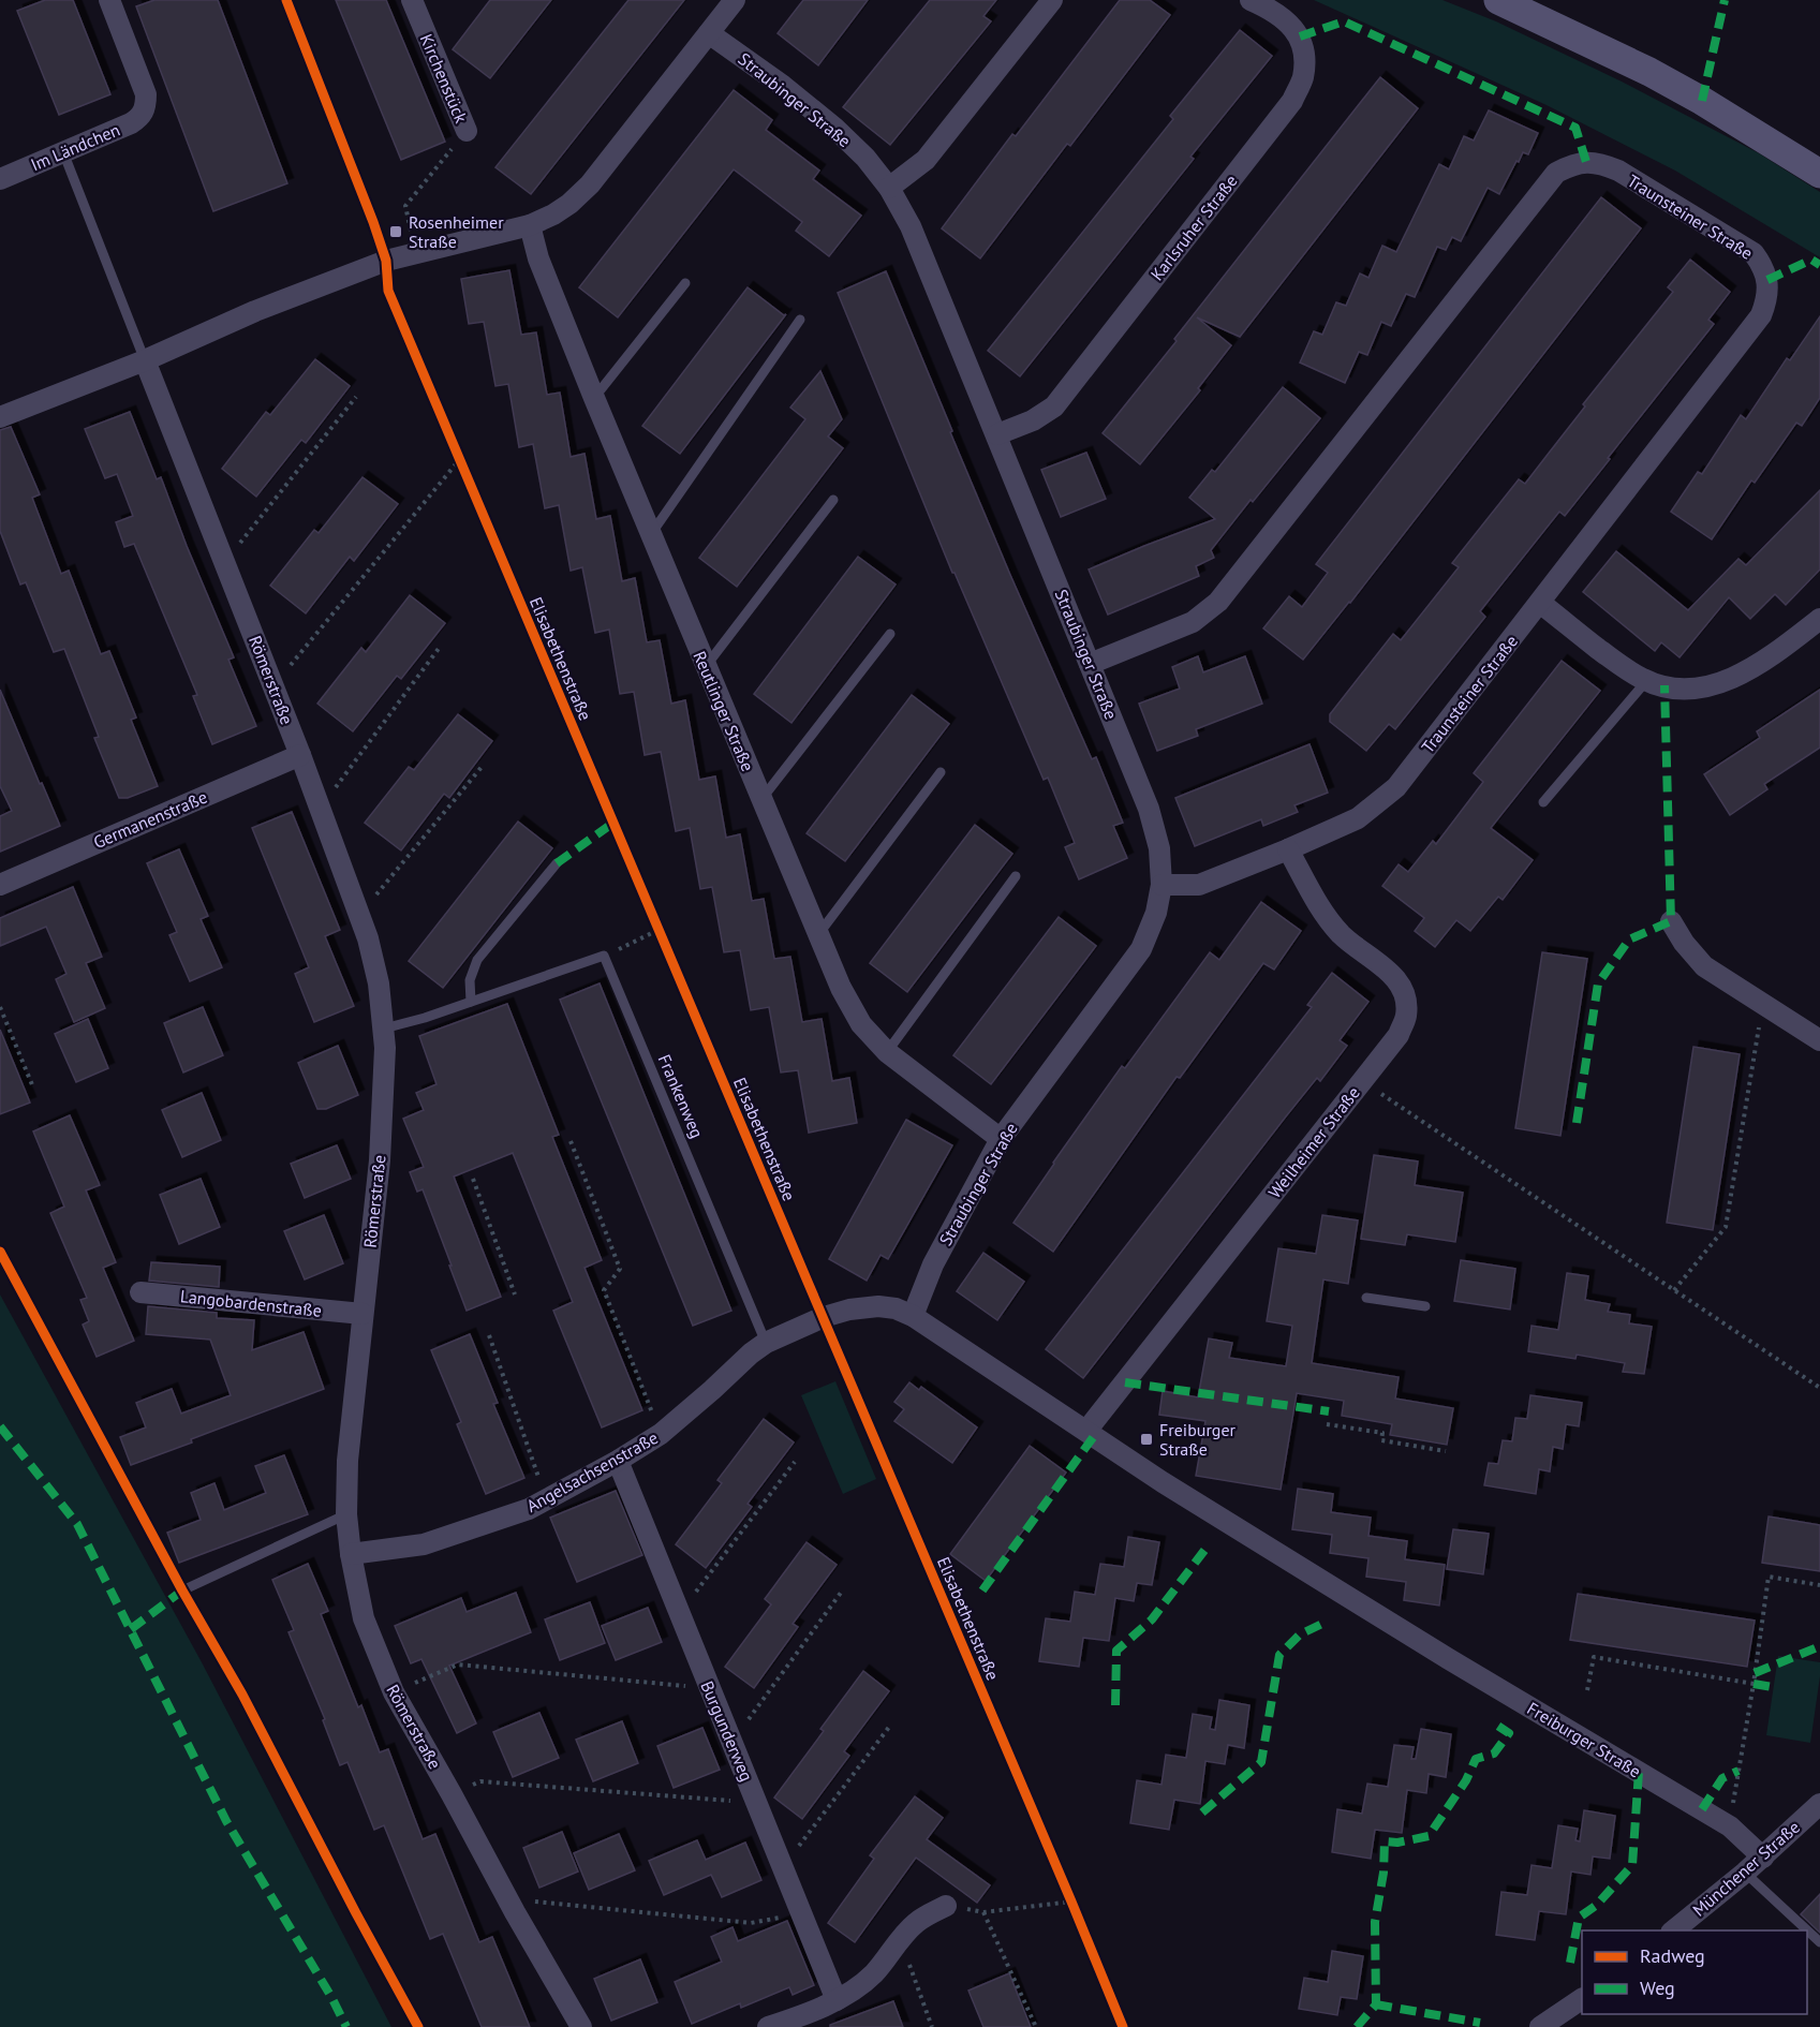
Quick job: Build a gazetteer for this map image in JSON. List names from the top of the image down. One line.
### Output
{"streets":{"street":["Kirchenstück","Straubinger Straße","Im Ländchen","Traunsteiner Straße","Karlsruher Straße","Römerstraße","Reutlinger Straße","Germanenstraße","Weilheimer Straße","Langobardenstraße","Angelsachsenstraße","Burgunderweg","Freiburger Straße","Münchener Straße"],"lane":["Frankenweg"],"cycle path":["Elisabethenstraße"]},"crossings":[["Straubinger Straße","Traunsteiner Straße"],["Straubinger Straße","Karlsruher Straße"],["Straubinger Straße","Reutlinger Straße"],["Straubinger Straße","Angelsachsenstraße"],["Straubinger Straße","Freiburger Straße"],["Traunsteiner Straße","Weilheimer Straße"],["Elisabethenstraße","Angelsachsenstraße"],["Römerstraße","Germanenstraße"],["Römerstraße","Langobardenstraße"],["Römerstraße","Angelsachsenstraße"],["Frankenweg","Angelsachsenstraße"],["Weilheimer Straße","Freiburger Straße"],["Angelsachsenstraße","Burgunderweg"],["Angelsachsenstraße","Freiburger Straße"],["Freiburger Straße","Münchener Straße"]],"places":{"transit":["Rosenheimer Straße","Freiburger Straße"]},"legend":["Radweg","Weg"]}
